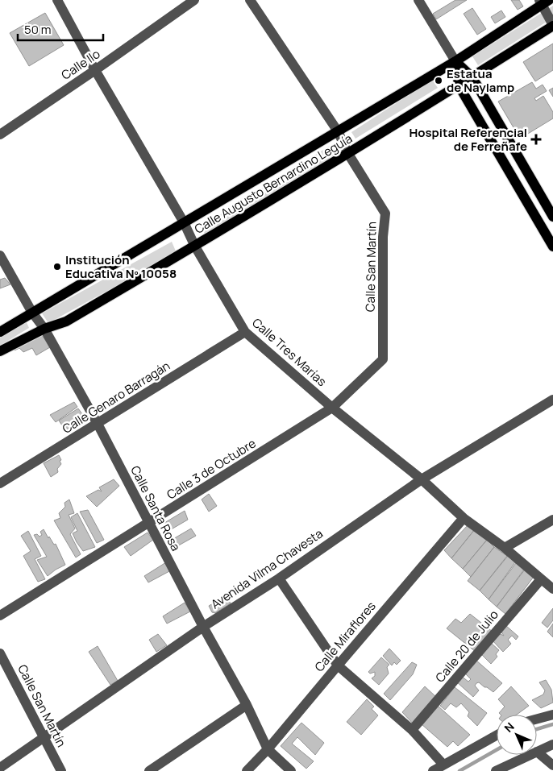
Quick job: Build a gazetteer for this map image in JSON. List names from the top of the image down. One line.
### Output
{"streets":{"main road":["Calle Augusto Bernardino Leguía"],"street":["Calle Ilo","Calle San Martín","Calle Tres Marías","Calle Genaro Barragán","Calle 3 de Octubre","Calle Santa Rosa","Avenida Vilma Chavesta","Calle Miraflores","Calle 20 de Julio"]},"crossings":[["Calle Ilo","Calle Tres Marías"],["Calle Augusto Bernardino Leguía","Calle San Martín"],["Calle Augusto Bernardino Leguía","Calle Tres Marías"],["Calle Augusto Bernardino Leguía","Calle Santa Rosa"],["Calle San Martín","Calle Tres Marías"],["Calle San Martín","Calle 3 de Octubre"],["Calle San Martín","Avenida Vilma Chavesta"],["Calle Tres Marías","Calle Genaro Barragán"],["Calle Tres Marías","Calle 3 de Octubre"],["Calle Tres Marías","Avenida Vilma Chavesta"],["Calle Tres Marías","Calle Miraflores"],["Calle Tres Marías","Calle 20 de Julio"],["Calle Genaro Barragán","Calle Santa Rosa"],["Calle 3 de Octubre","Calle Santa Rosa"],["Calle Santa Rosa","Avenida Vilma Chavesta"],["Calle Santa Rosa","Calle Miraflores"]],"places":{"other":["Estatua de Naylamp","Institución Educativa Nº 10058"],"health":["Hospital Referencial de Ferreñafe"]},"scale_bar":"50 m","north":"top left"}
